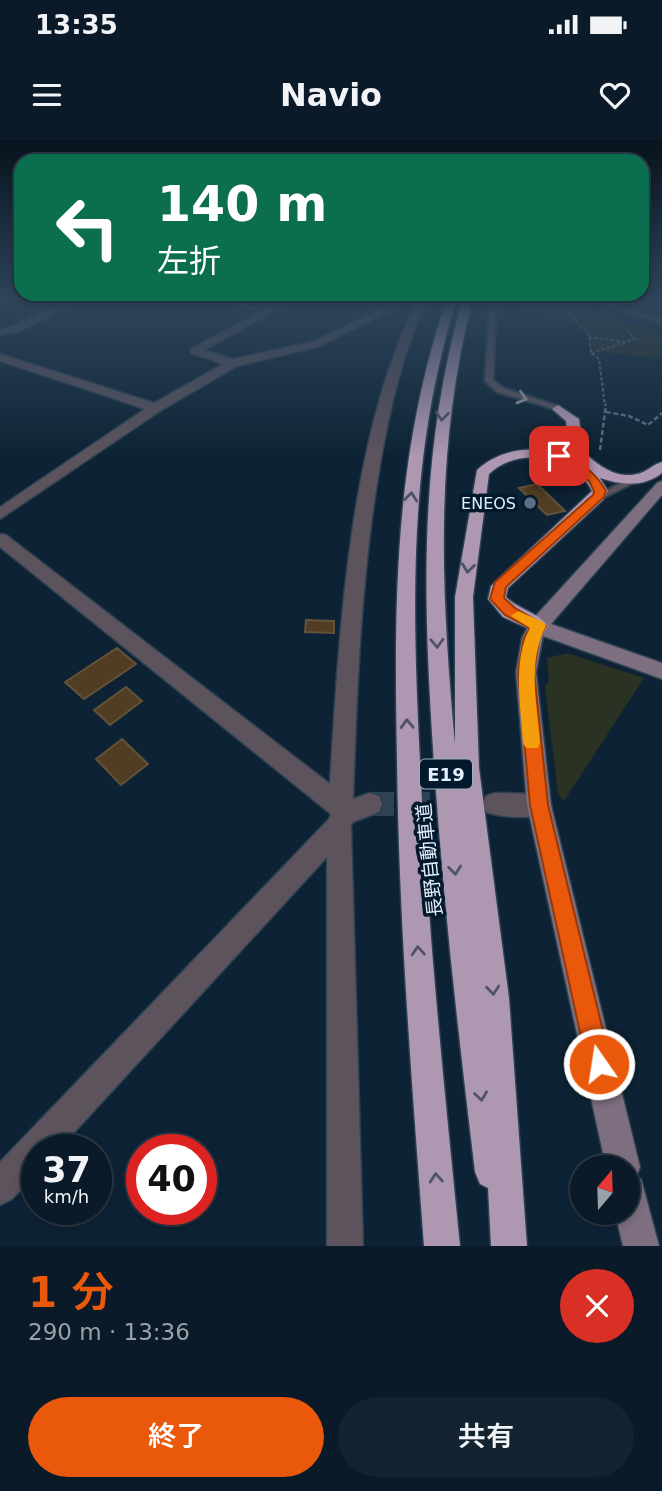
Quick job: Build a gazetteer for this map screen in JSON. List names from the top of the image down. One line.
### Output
{"streets":{"highway":["E19","長野自動車道"]},"places":["ENEOS"],"north":"top","page":{"status":"13:35","header":"Navio","turn":["140 m","左折"],"speed":"37 km/h","limit":"40","heading":["1 分","290 m · 13:36"],"buttons":["終了","共有"]}}
